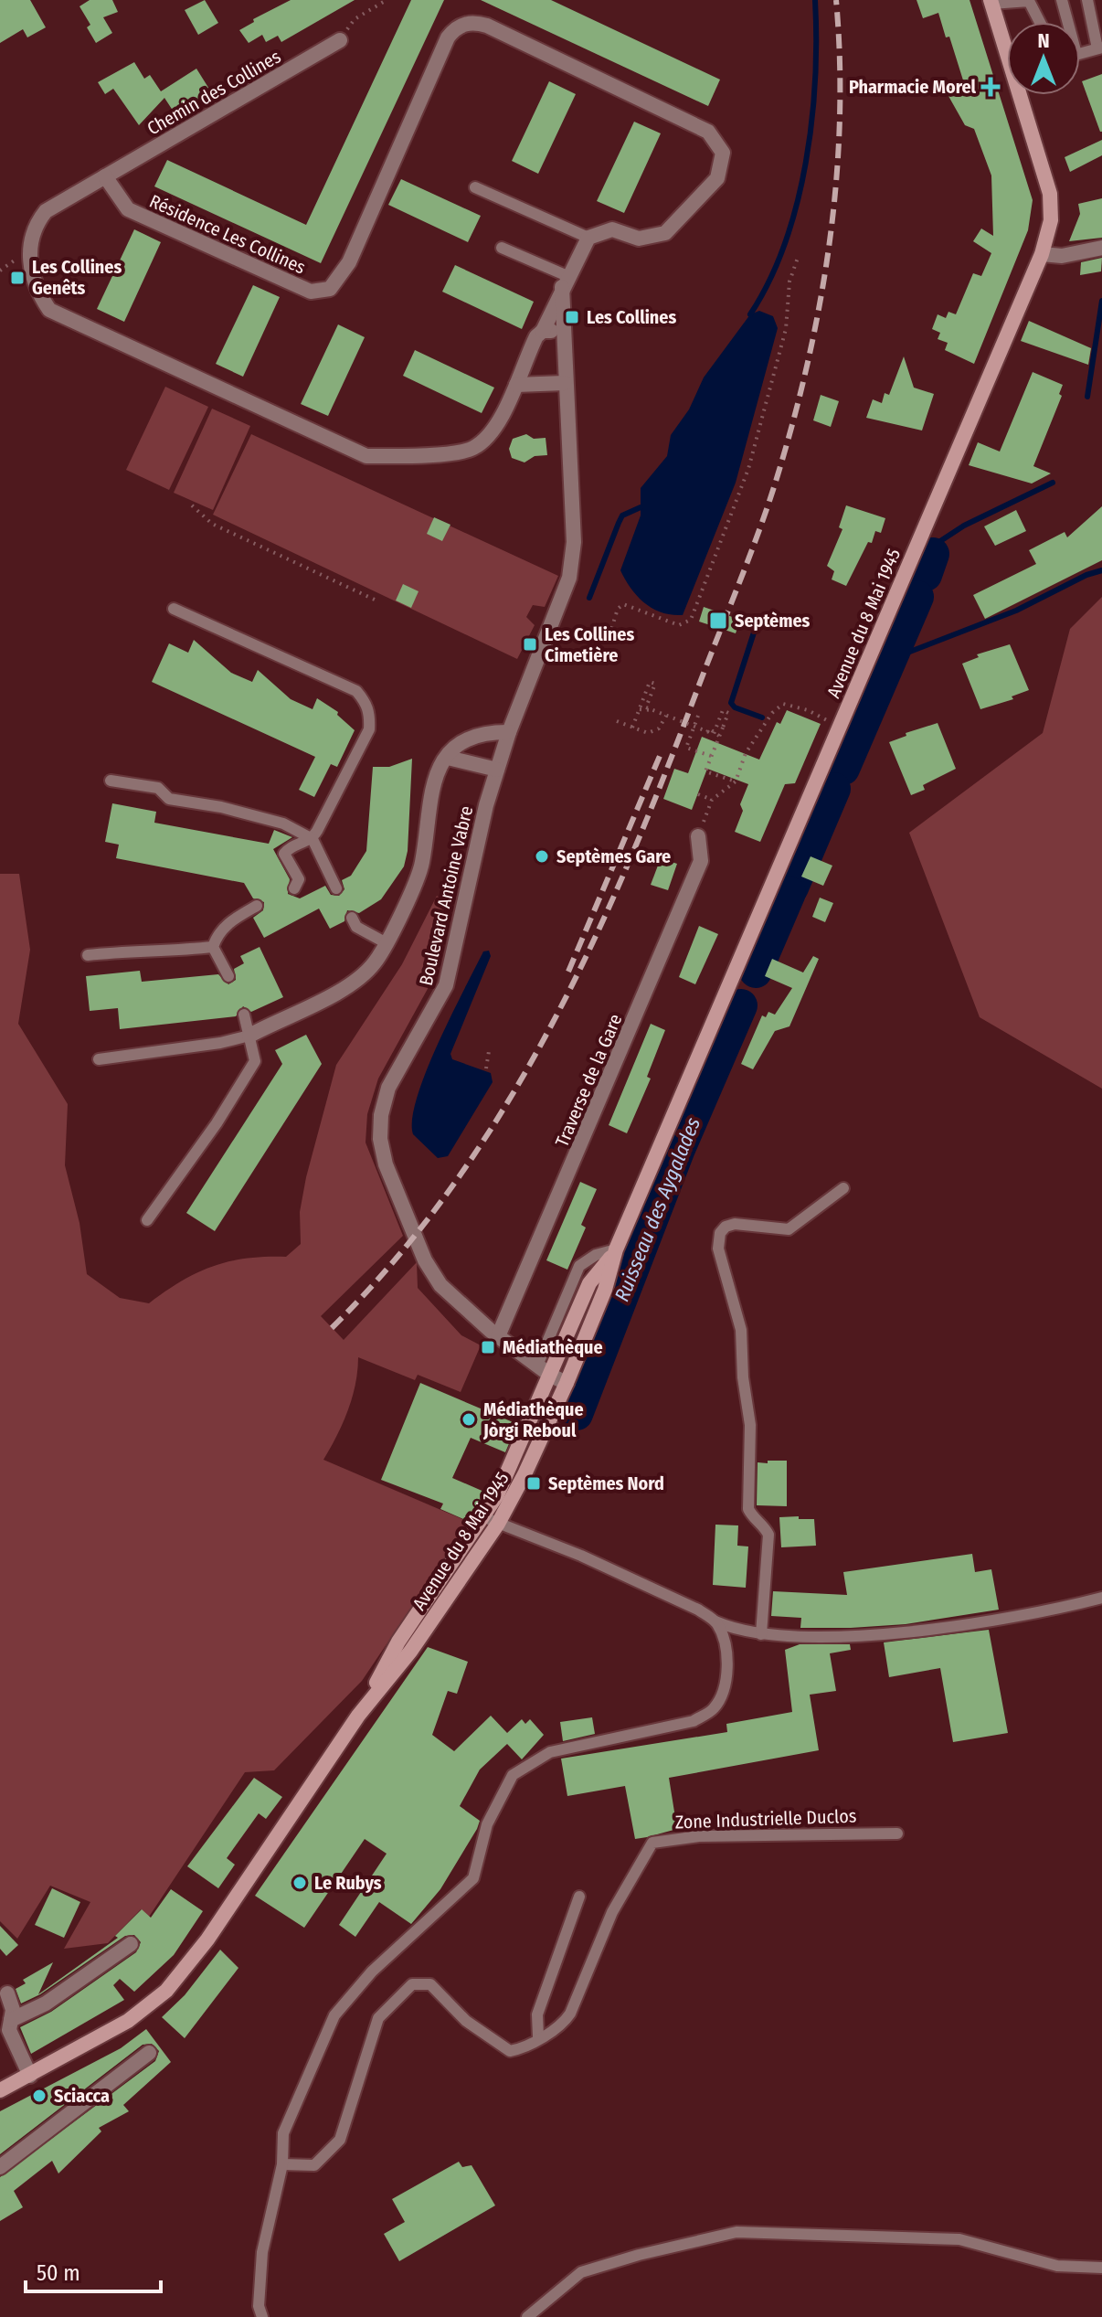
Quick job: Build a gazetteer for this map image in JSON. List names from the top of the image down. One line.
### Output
{"streets":{"main road":["Avenue du 8 Mai 1945"],"street":["Chemin des Collines","Résidence Les Collines","Boulevard Antoine Vabre","Traverse de la Gare"],"lane":["Zone Industrielle Duclos"]},"crossings":[["Chemin des Collines","Résidence Les Collines"],["Avenue du 8 Mai 1945","Boulevard Antoine Vabre"],["Boulevard Antoine Vabre","Traverse de la Gare"]],"water":["Ruisseau des Aygalades"],"places":{"health":["Pharmacie Morel"],"transit":["Les Collines Genêts","Les Collines","Septèmes","Les Collines Cimetière","Médiathèque","Septèmes Nord"],"other":["Septèmes Gare","Médiathèque Jòrgi Reboul","Le Rubys","Sciacca"]},"scale_bar":"50 m","north":"top"}
